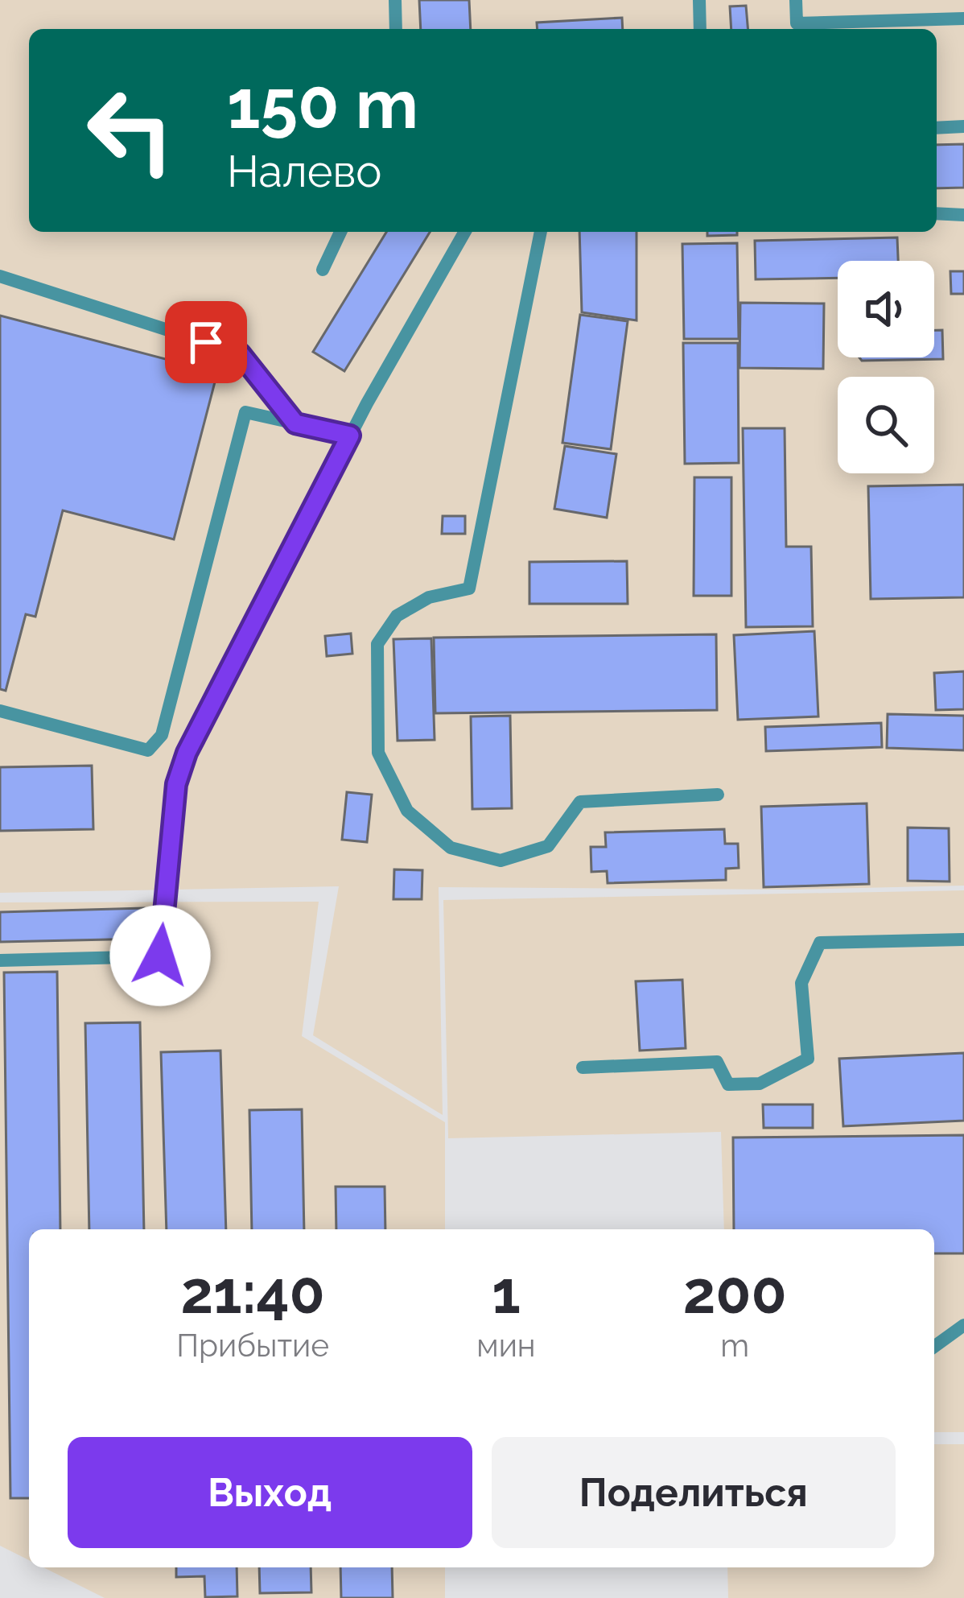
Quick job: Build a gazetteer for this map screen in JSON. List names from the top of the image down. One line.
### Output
{"page":{"turn":["150 m","Налево"],"eta":["21:40","Прибытие","1","мин","200","m"],"buttons":["Выход","Поделиться"]}}
